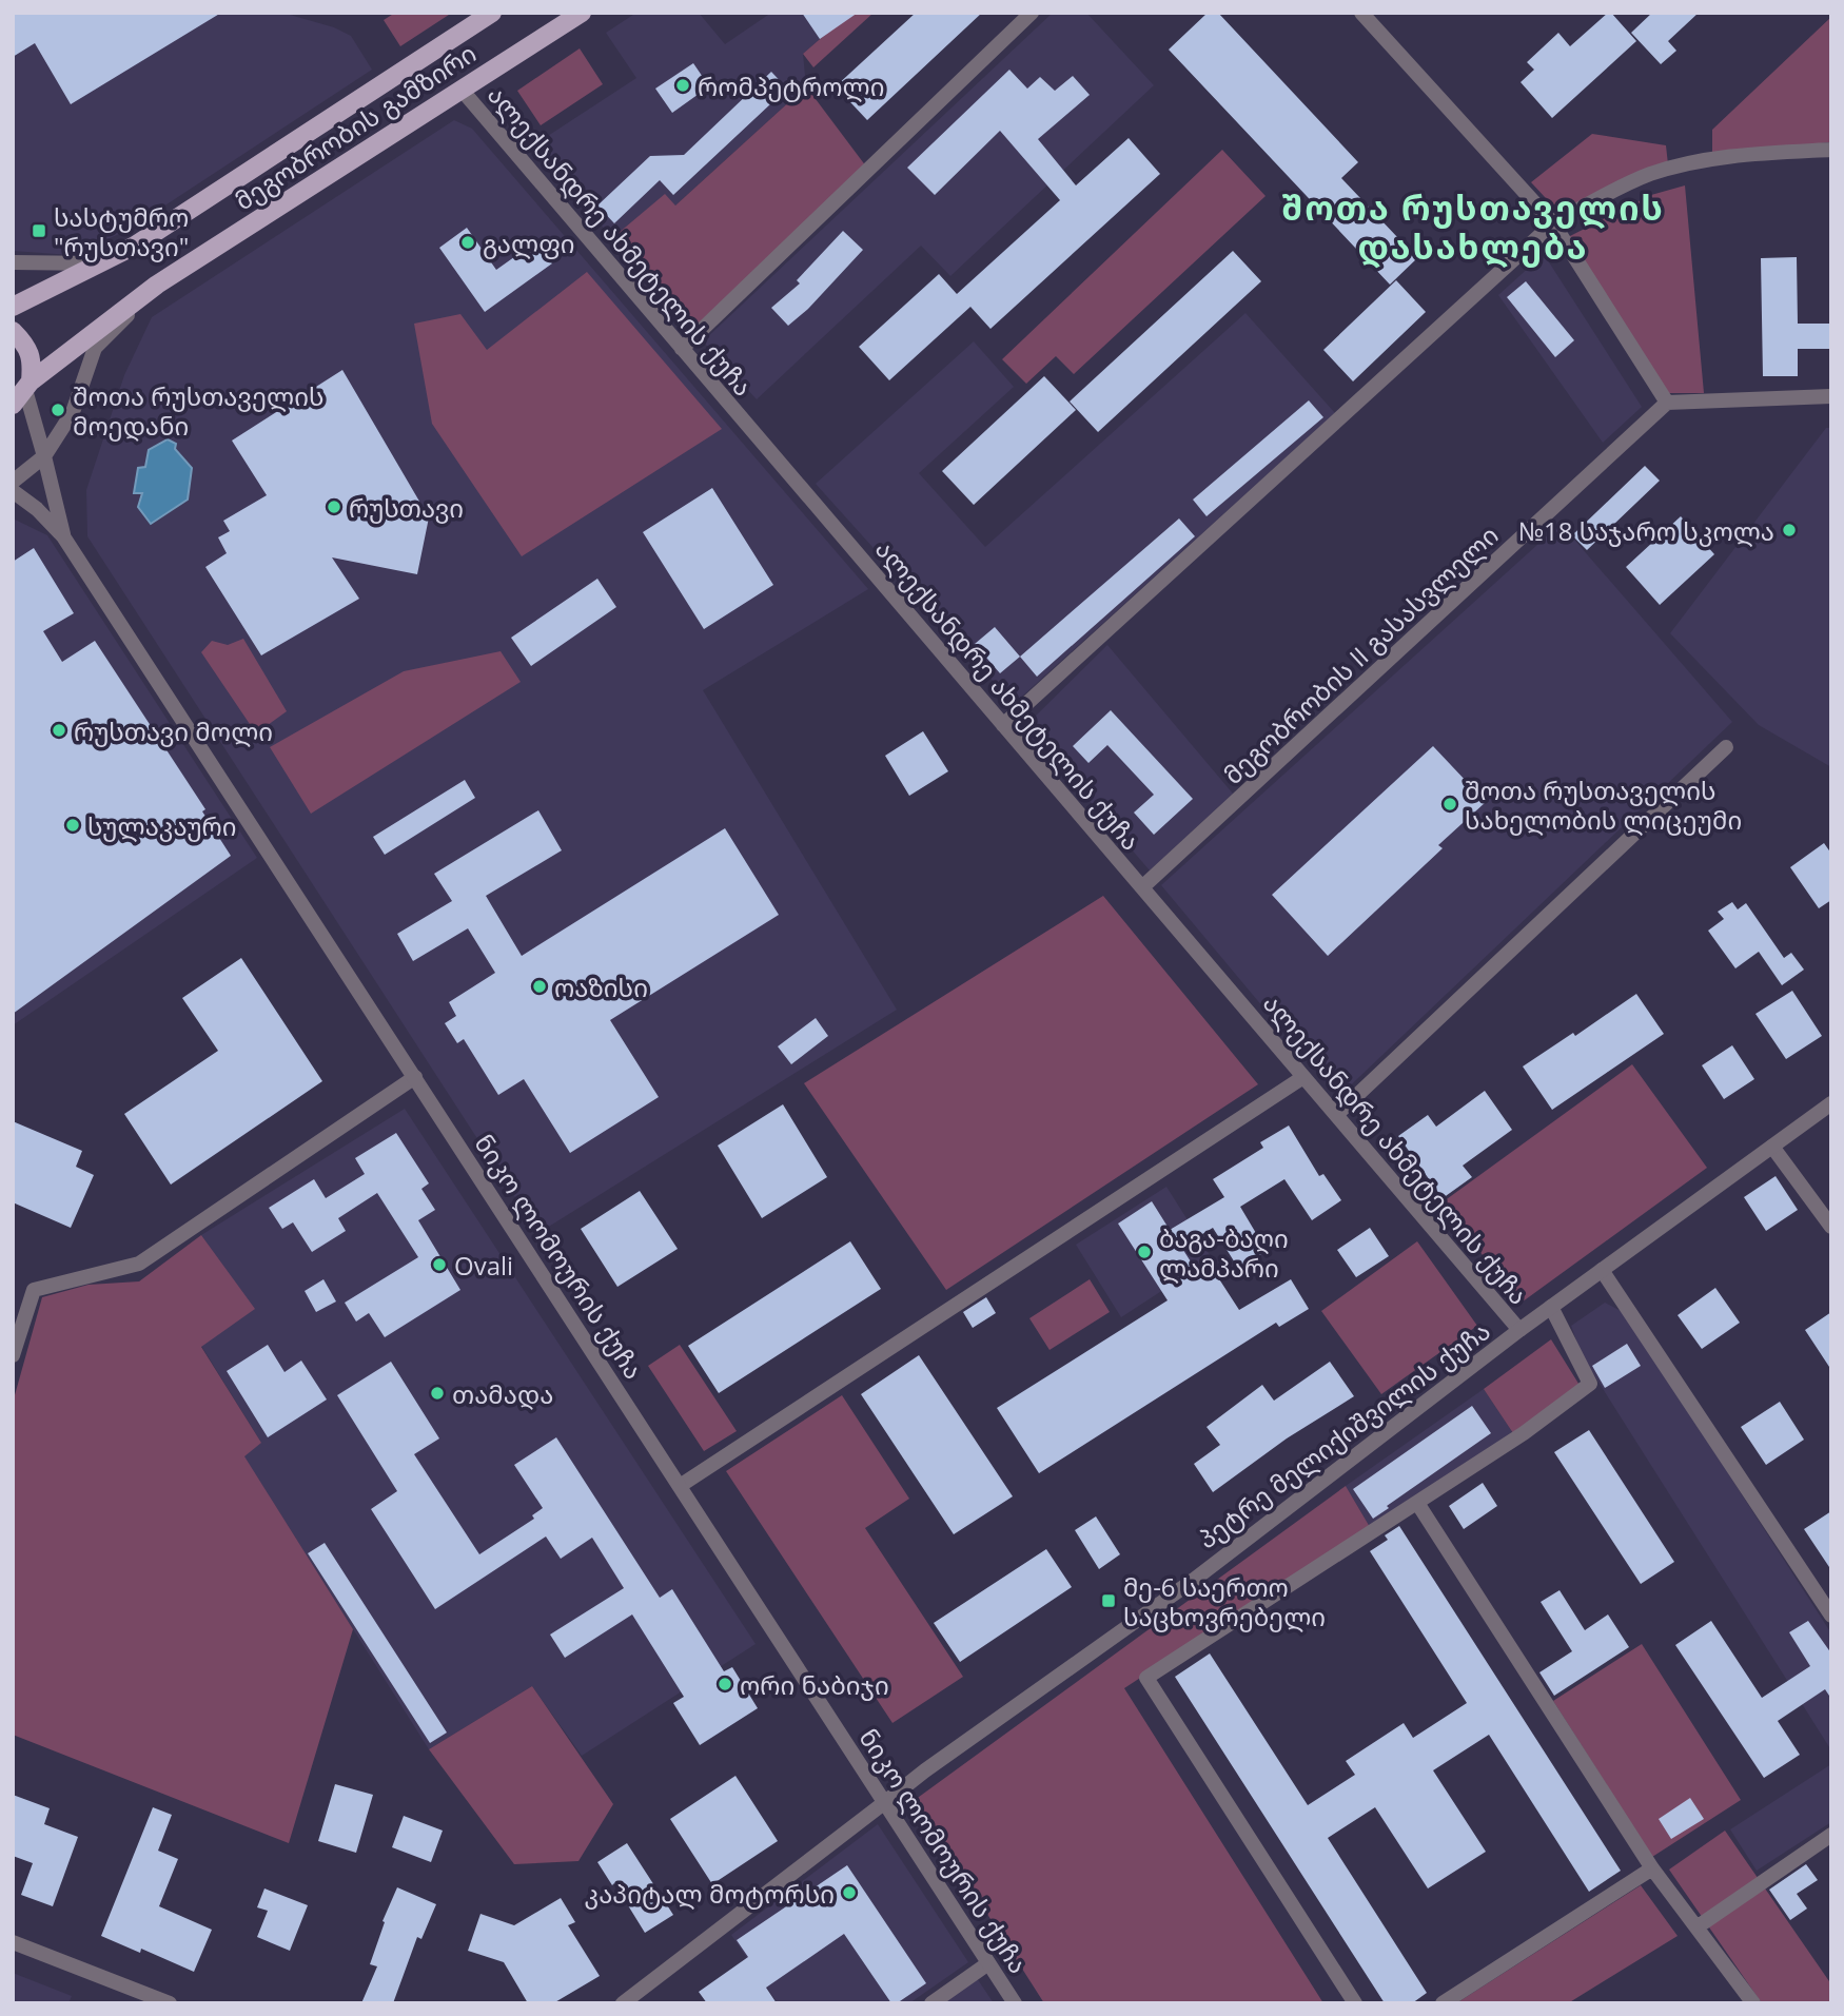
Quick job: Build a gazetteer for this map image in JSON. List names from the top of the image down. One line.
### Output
{"streets":{"main road":["მეგობრობის გამზირი"],"street":["ალექსანდრე ახმეტელის ქუჩა","მეგობრობის II გასასვლელი","ნიკო ლომოურის ქუჩა","პეტრე მელიქიშვილის ქუჩა"]},"crossings":[["მეგობრობის გამზირი","ალექსანდრე ახმეტელის ქუჩა"],["ალექსანდრე ახმეტელის ქუჩა","მეგობრობის II გასასვლელი"],["ალექსანდრე ახმეტელის ქუჩა","პეტრე მელიქიშვილის ქუჩა"],["ნიკო ლომოურის ქუჩა","პეტრე მელიქიშვილის ქუჩა"]],"districts":["შოთა რუსთაველის დასახლება"],"places":{"other":["რომპეტროლი","გალფი","შოთა რუსთაველის მოედანი","რუსთავი","№18 საჯარო სკოლა","რუსთავი მოლი","შოთა რუსთაველის სახელობის ლიცეუმი","სულაკაური","ოაზისი","ბაგა-ბაღი ლამპარი","Ovali","თამადა","ორი ნაბიჯი","კაპიტალ მოტორსი"],"transit":["სასტუმრო \"რუსთავი\"","მე-6 საერთო საცხოვრებელი"]}}
